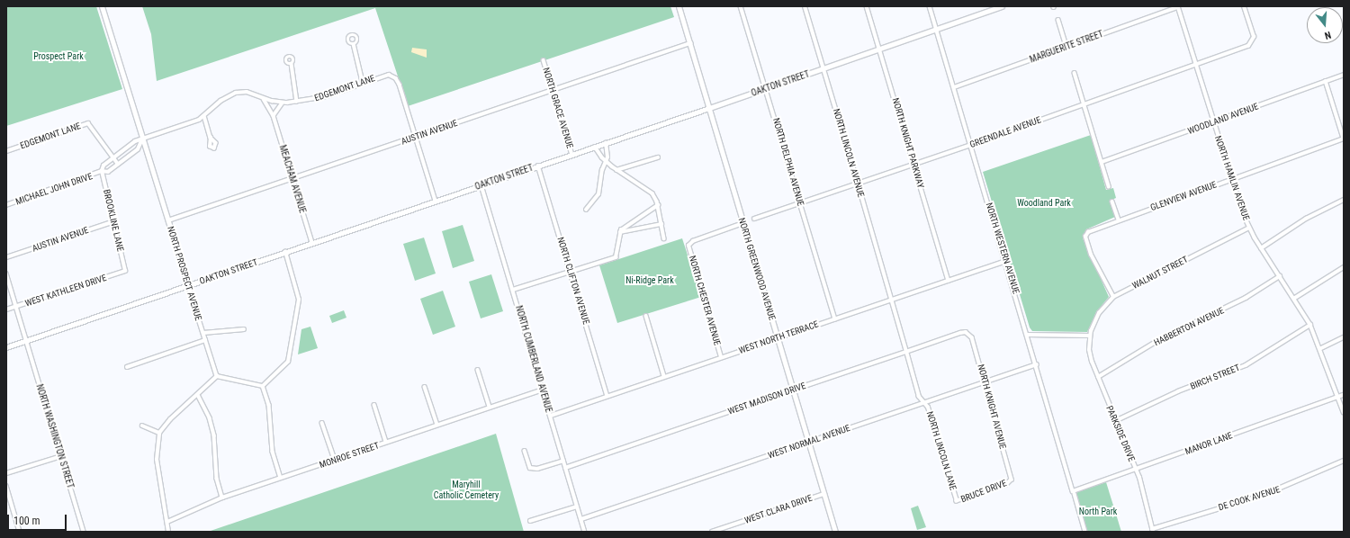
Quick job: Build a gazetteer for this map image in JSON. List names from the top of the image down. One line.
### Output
{"streets":{"main road":["OAKTON STREET","NORTH GREENWOOD AVENUE","NORTH PROSPECT AVENUE"],"street":["MARGUERITE STREET","EDGEMONT LANE","NORTH GRACE AVENUE","WOODLAND AVENUE","AUSTIN AVENUE","GREENDALE AVENUE","NORTH KNIGHT PARKWAY","NORTH LINCOLN AVENUE","NORTH DELPHIA AVENUE","NORTH HAMLIN AVENUE","MEACHAM AVENUE","MICHAEL JOHN DRIVE","GLENVIEW AVENUE","BROOKLINE LANE","NORTH WESTERN AVENUE","WALNUT STREET","NORTH CLIFTON AVENUE","WEST KATHLEEN DRIVE","NORTH CHESTER AVENUE","HABBERTON AVENUE","WEST NORTH TERRACE","NORTH CUMBERLAND AVENUE","BIRCH STREET","WEST MADISON DRIVE","NORTH KNIGHT AVENUE","PARKSIDE DRIVE","NORTH WASHINGTON STREET","WEST NORMAL AVENUE","MANOR LANE","NORTH LINCOLN LANE","MONROE STREET","BRUCE DRIVE","DE COOK AVENUE","WEST CLARA DRIVE"]},"crossings":[["MARGUERITE STREET","NORTH HAMLIN AVENUE"],["MARGUERITE STREET","NORTH WESTERN AVENUE"],["OAKTON STREET","NORTH GRACE AVENUE"],["OAKTON STREET","NORTH KNIGHT PARKWAY"],["OAKTON STREET","NORTH LINCOLN AVENUE"],["OAKTON STREET","NORTH DELPHIA AVENUE"],["OAKTON STREET","MEACHAM AVENUE"],["OAKTON STREET","NORTH WESTERN AVENUE"],["OAKTON STREET","NORTH GREENWOOD AVENUE"],["OAKTON STREET","NORTH PROSPECT AVENUE"],["OAKTON STREET","NORTH CLIFTON AVENUE"],["OAKTON STREET","NORTH CUMBERLAND AVENUE"],["OAKTON STREET","NORTH WASHINGTON STREET"],["EDGEMONT LANE","AUSTIN AVENUE"],["EDGEMONT LANE","MEACHAM AVENUE"],["EDGEMONT LANE","MICHAEL JOHN DRIVE"],["EDGEMONT LANE","NORTH PROSPECT AVENUE"],["NORTH GRACE AVENUE","AUSTIN AVENUE"],["WOODLAND AVENUE","NORTH HAMLIN AVENUE"],["AUSTIN AVENUE","MEACHAM AVENUE"],["AUSTIN AVENUE","BROOKLINE LANE"],["AUSTIN AVENUE","NORTH GREENWOOD AVENUE"],["AUSTIN AVENUE","NORTH PROSPECT AVENUE"],["GREENDALE AVENUE","NORTH KNIGHT PARKWAY"],["GREENDALE AVENUE","NORTH LINCOLN AVENUE"],["GREENDALE AVENUE","NORTH DELPHIA AVENUE"],["GREENDALE AVENUE","NORTH HAMLIN AVENUE"],["GREENDALE AVENUE","NORTH WESTERN AVENUE"],["NORTH KNIGHT PARKWAY","WEST NORTH TERRACE"],["NORTH LINCOLN AVENUE","WEST NORTH TERRACE"],["NORTH LINCOLN AVENUE","NORTH LINCOLN LANE"],["NORTH DELPHIA AVENUE","WEST NORTH TERRACE"],["NORTH HAMLIN AVENUE","GLENVIEW AVENUE"],["NORTH HAMLIN AVENUE","WALNUT STREET"],["NORTH HAMLIN AVENUE","HABBERTON AVENUE"],["NORTH HAMLIN AVENUE","BIRCH STREET"],["NORTH HAMLIN AVENUE","MANOR LANE"],["MICHAEL JOHN DRIVE","BROOKLINE LANE"],["MICHAEL JOHN DRIVE","NORTH PROSPECT AVENUE"],["GLENVIEW AVENUE","WALNUT STREET"],["BROOKLINE LANE","WEST KATHLEEN DRIVE"],["NORTH WESTERN AVENUE","WEST NORTH TERRACE"],["NORTH WESTERN AVENUE","WEST NORMAL AVENUE"],["NORTH WESTERN AVENUE","MANOR LANE"],["NORTH GREENWOOD AVENUE","NORTH CHESTER AVENUE"],["NORTH GREENWOOD AVENUE","WEST NORTH TERRACE"],["NORTH GREENWOOD AVENUE","WEST MADISON DRIVE"],["NORTH GREENWOOD AVENUE","WEST NORMAL AVENUE"],["NORTH GREENWOOD AVENUE","WEST CLARA DRIVE"],["WALNUT STREET","PARKSIDE DRIVE"],["NORTH CLIFTON AVENUE","WEST NORTH TERRACE"],["WEST KATHLEEN DRIVE","NORTH WASHINGTON STREET"],["NORTH CHESTER AVENUE","WEST NORTH TERRACE"],["HABBERTON AVENUE","PARKSIDE DRIVE"],["WEST NORTH TERRACE","NORTH CUMBERLAND AVENUE"],["WEST NORTH TERRACE","NORTH LINCOLN LANE"],["NORTH CUMBERLAND AVENUE","WEST MADISON DRIVE"],["NORTH CUMBERLAND AVENUE","WEST NORMAL AVENUE"],["NORTH CUMBERLAND AVENUE","MONROE STREET"],["BIRCH STREET","PARKSIDE DRIVE"],["WEST MADISON DRIVE","NORTH KNIGHT AVENUE"],["WEST MADISON DRIVE","NORTH LINCOLN LANE"],["NORTH KNIGHT AVENUE","WEST NORMAL AVENUE"],["NORTH KNIGHT AVENUE","BRUCE DRIVE"],["PARKSIDE DRIVE","MANOR LANE"],["PARKSIDE DRIVE","DE COOK AVENUE"],["WEST NORMAL AVENUE","NORTH LINCOLN LANE"],["NORTH LINCOLN LANE","BRUCE DRIVE"]],"parks":["Prospect Park","Woodland Park","Ni-Ridge Park","Maryhill Catholic Cemetery","North Park"],"scale_bar":"100 m","north":"bottom"}
